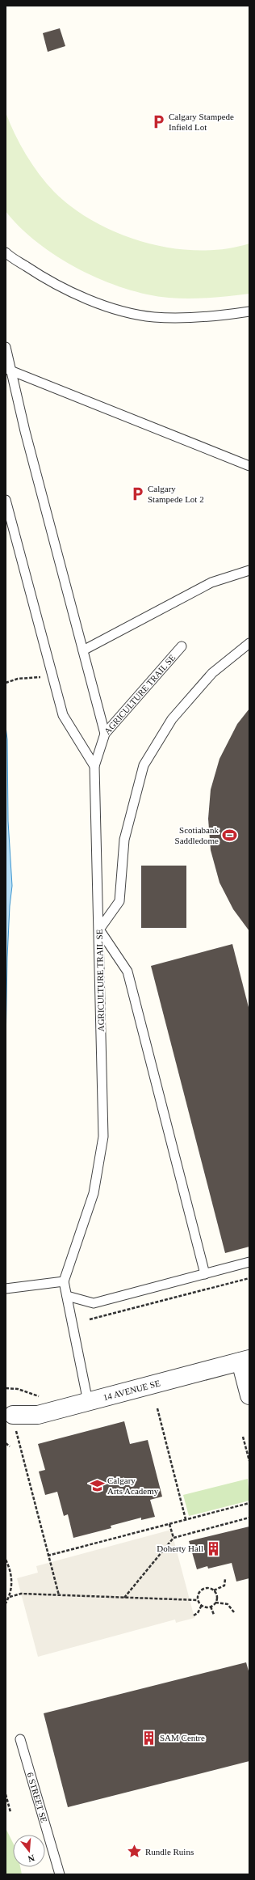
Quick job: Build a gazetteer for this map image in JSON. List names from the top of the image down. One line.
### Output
{"streets":{"street":["14 AVENUE SE"],"lane":["AGRICULTURE TRAIL SE","6 STREET SE"]},"places":{"parking":["Calgary Stampede Infield Lot","Calgary Stampede Lot 2"],"sports":["Scotiabank Saddledome"],"school or university":["Calgary Arts Academy"],"building":["Doherty Hall","SAM Centre"],"place":["Rundle Ruins"]},"north":"bottom"}
